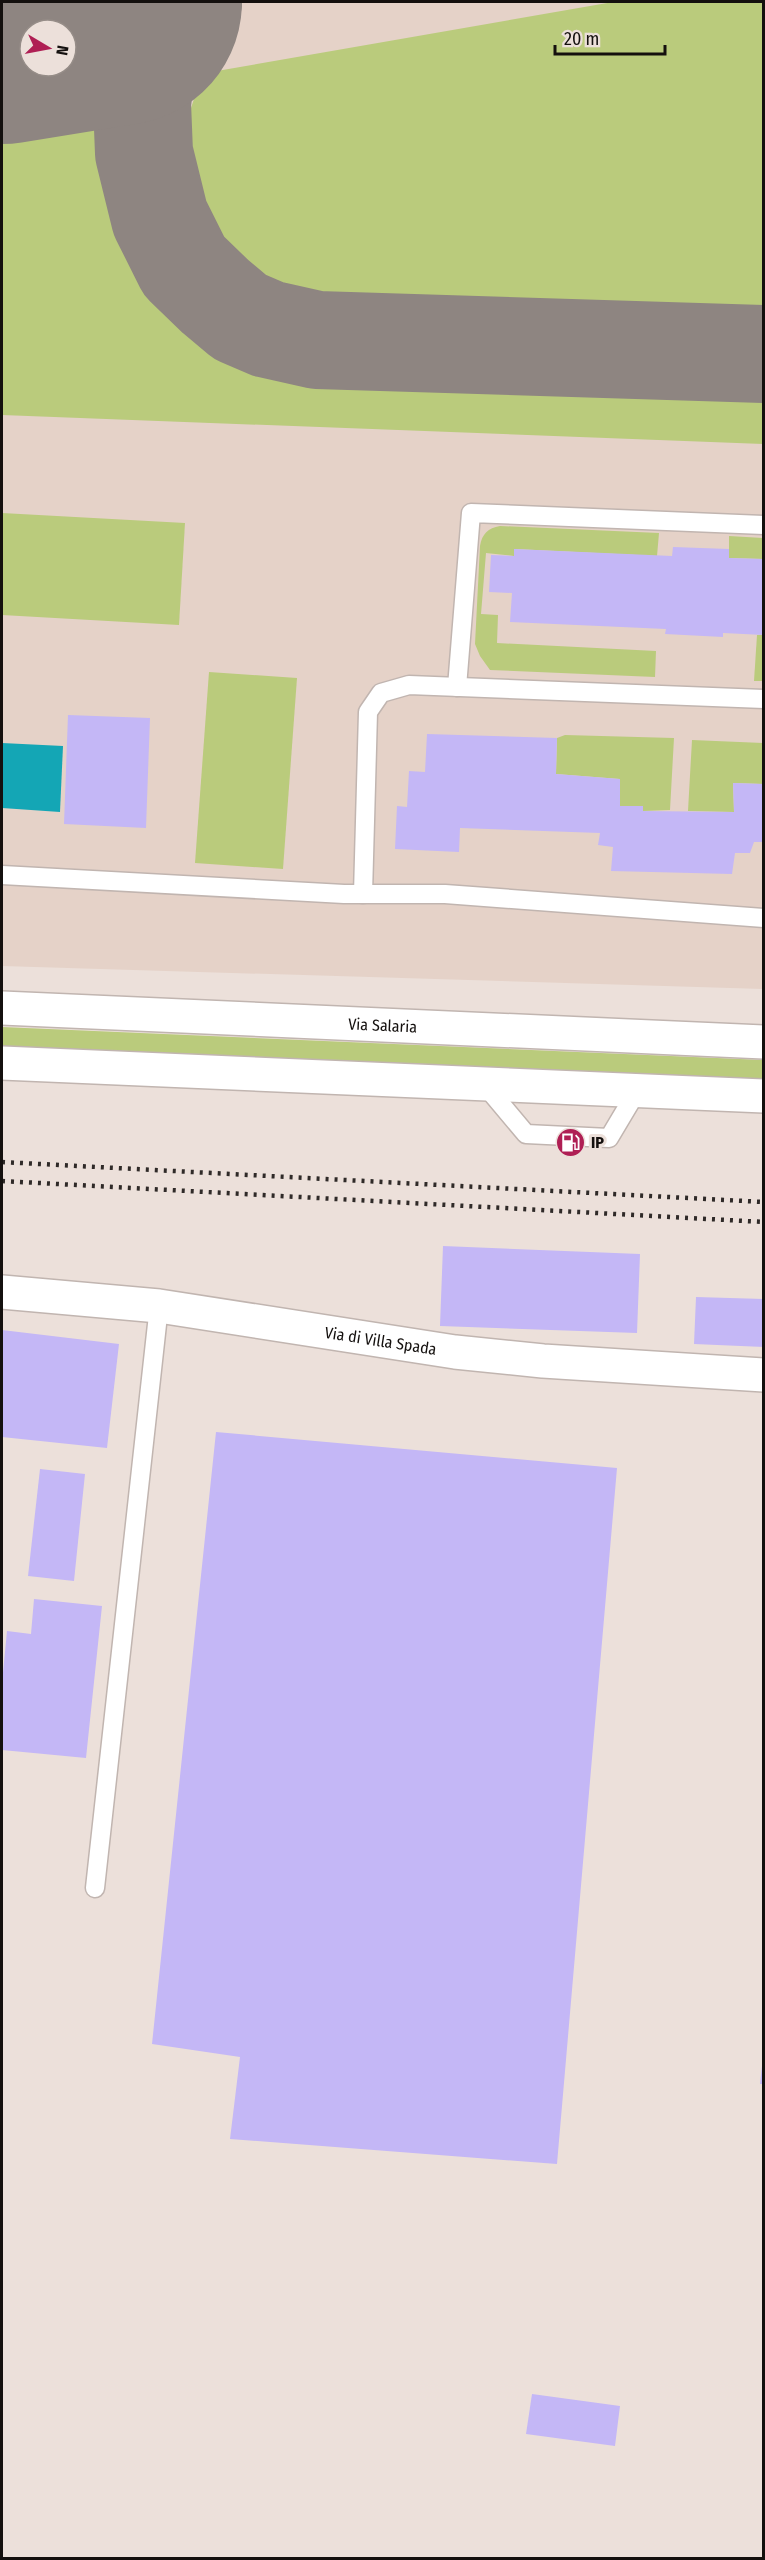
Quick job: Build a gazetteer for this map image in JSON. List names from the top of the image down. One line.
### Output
{"streets":{"main road":["Via Salaria","Via di Villa Spada"]},"places":{"fuel station":["IP"]},"scale_bar":"20 m","north":"right"}
